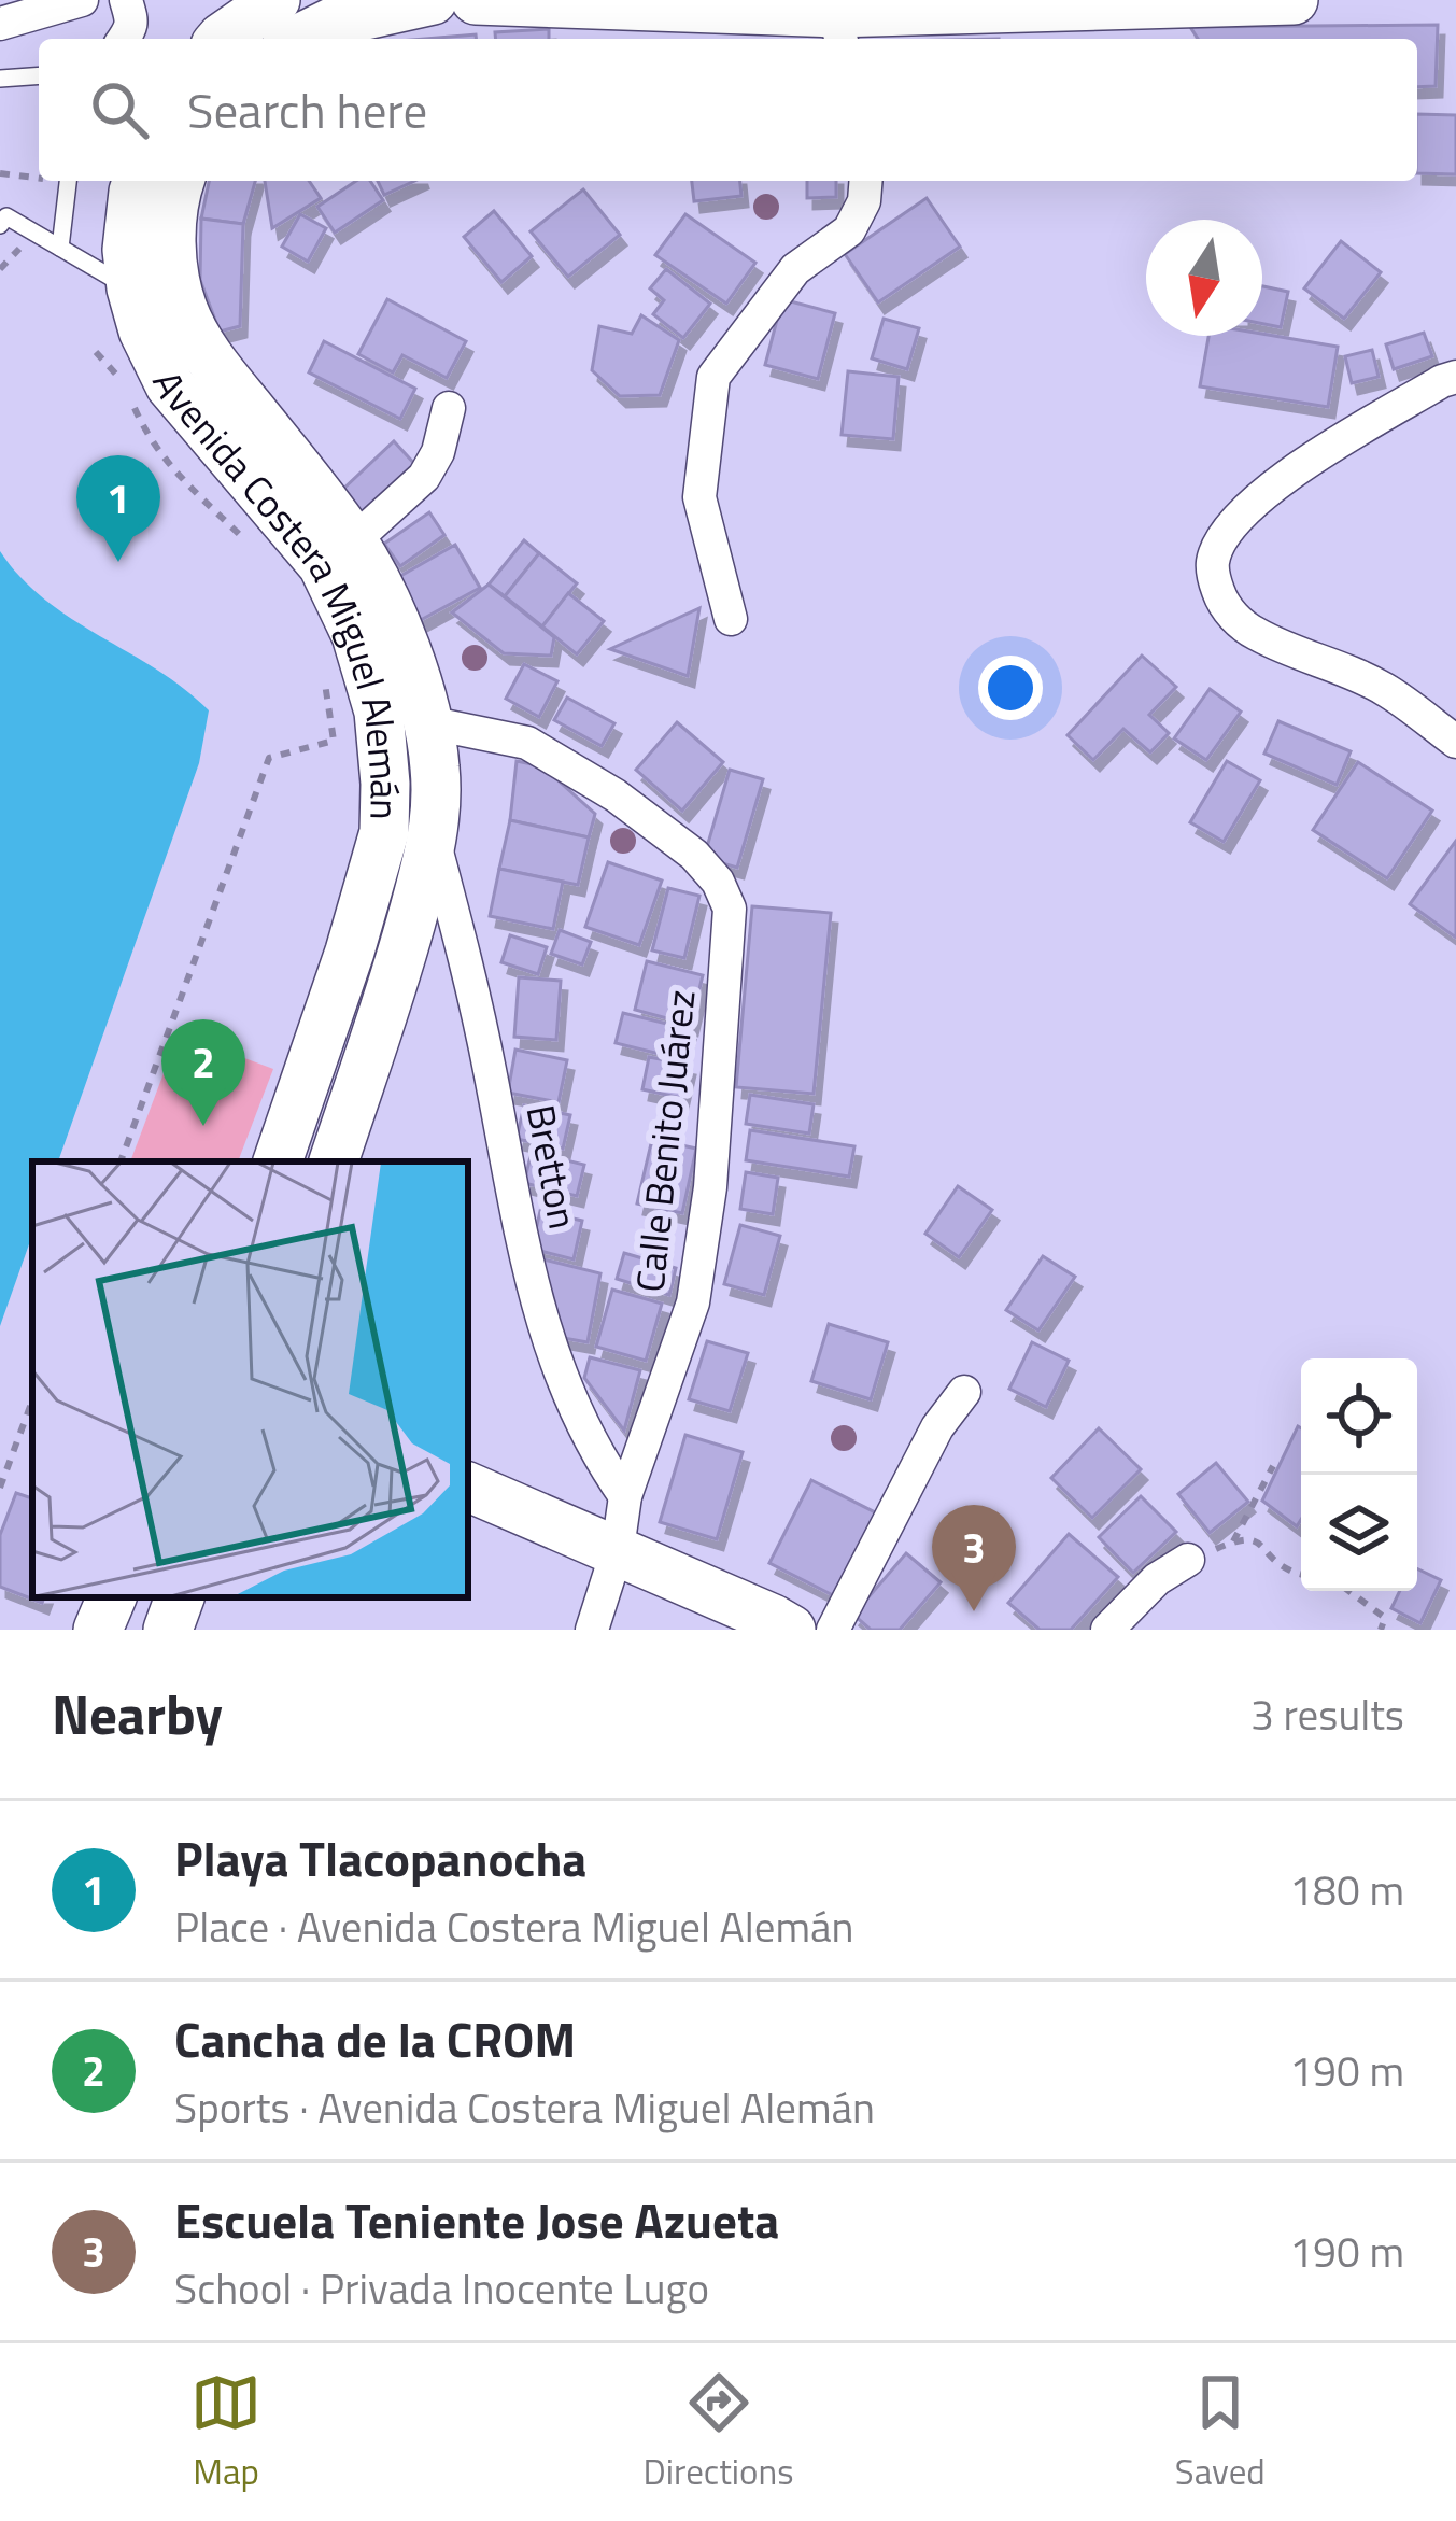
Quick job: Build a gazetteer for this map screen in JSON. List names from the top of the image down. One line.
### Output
{"streets":{"main road":["Avenida Costera Miguel Alemán"],"street":["Calle Benito Juárez","Bretton"]},"crossings":[["Avenida Costera Miguel Alemán","Calle Benito Juárez"],["Avenida Costera Miguel Alemán","Bretton"],["Calle Benito Juárez","Bretton"]],"north":"bottom","page":{"search":"Search here","pins":["1","2","3"],"heading":["Nearby","3 results"],"list":[{"mark":"1","name":"Playa Tlacopanocha","note":"Place · Avenida Costera Miguel Alemán","value":"180 m"},{"mark":"2","name":"Cancha de la CROM","note":"Sports · Avenida Costera Miguel Alemán","value":"190 m"},{"mark":"3","name":"Escuela Teniente Jose Azueta","note":"School · Privada Inocente Lugo","value":"190 m"}],"nav":["Map","Directions","Saved"]}}
